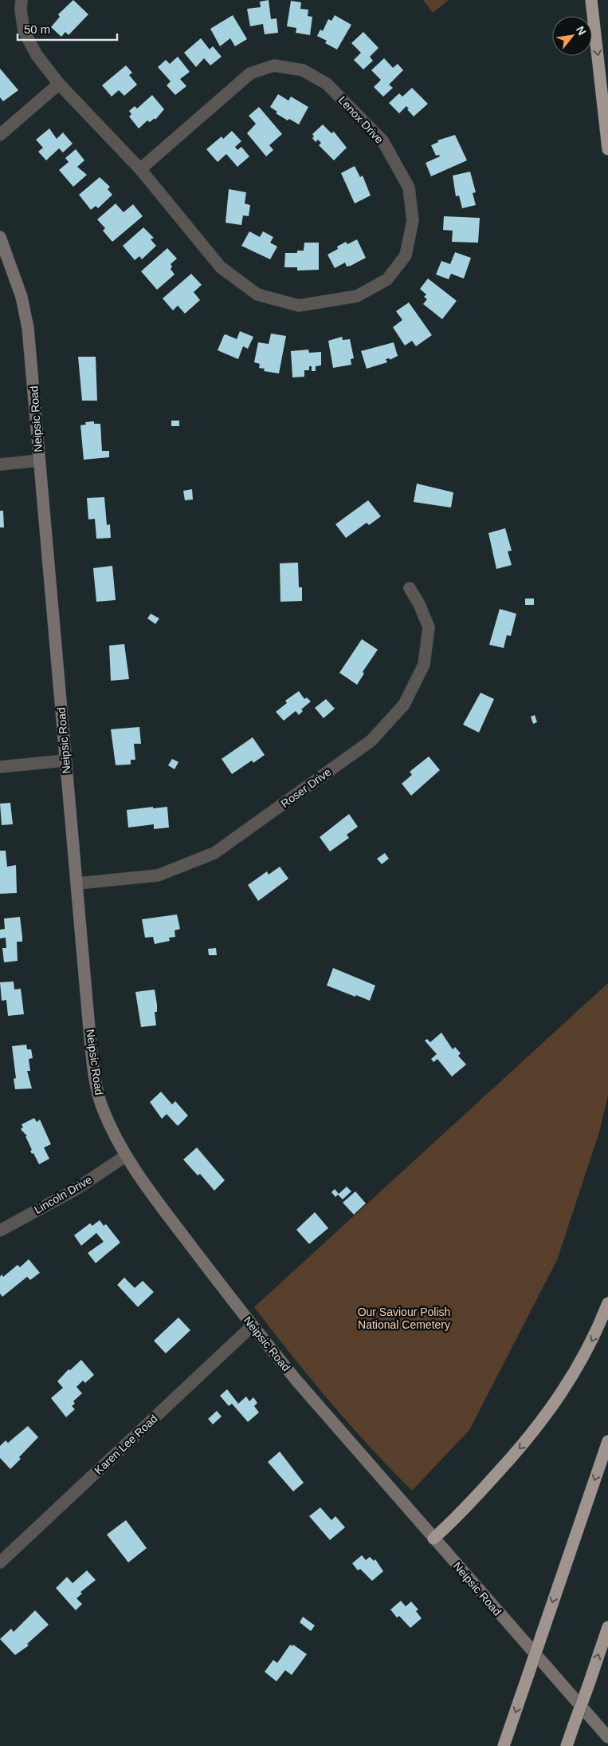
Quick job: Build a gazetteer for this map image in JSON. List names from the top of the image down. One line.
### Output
{"streets":{"street":["Lenox Drive","Neipsic Road","Roser Drive","Lincoln Drive","Karen Lee Road"]},"crossings":[["Neipsic Road","Roser Drive"],["Neipsic Road","Lincoln Drive"],["Neipsic Road","Karen Lee Road"]],"parks":["Our Saviour Polish National Cemetery"],"scale_bar":"50 m","north":"top right"}
